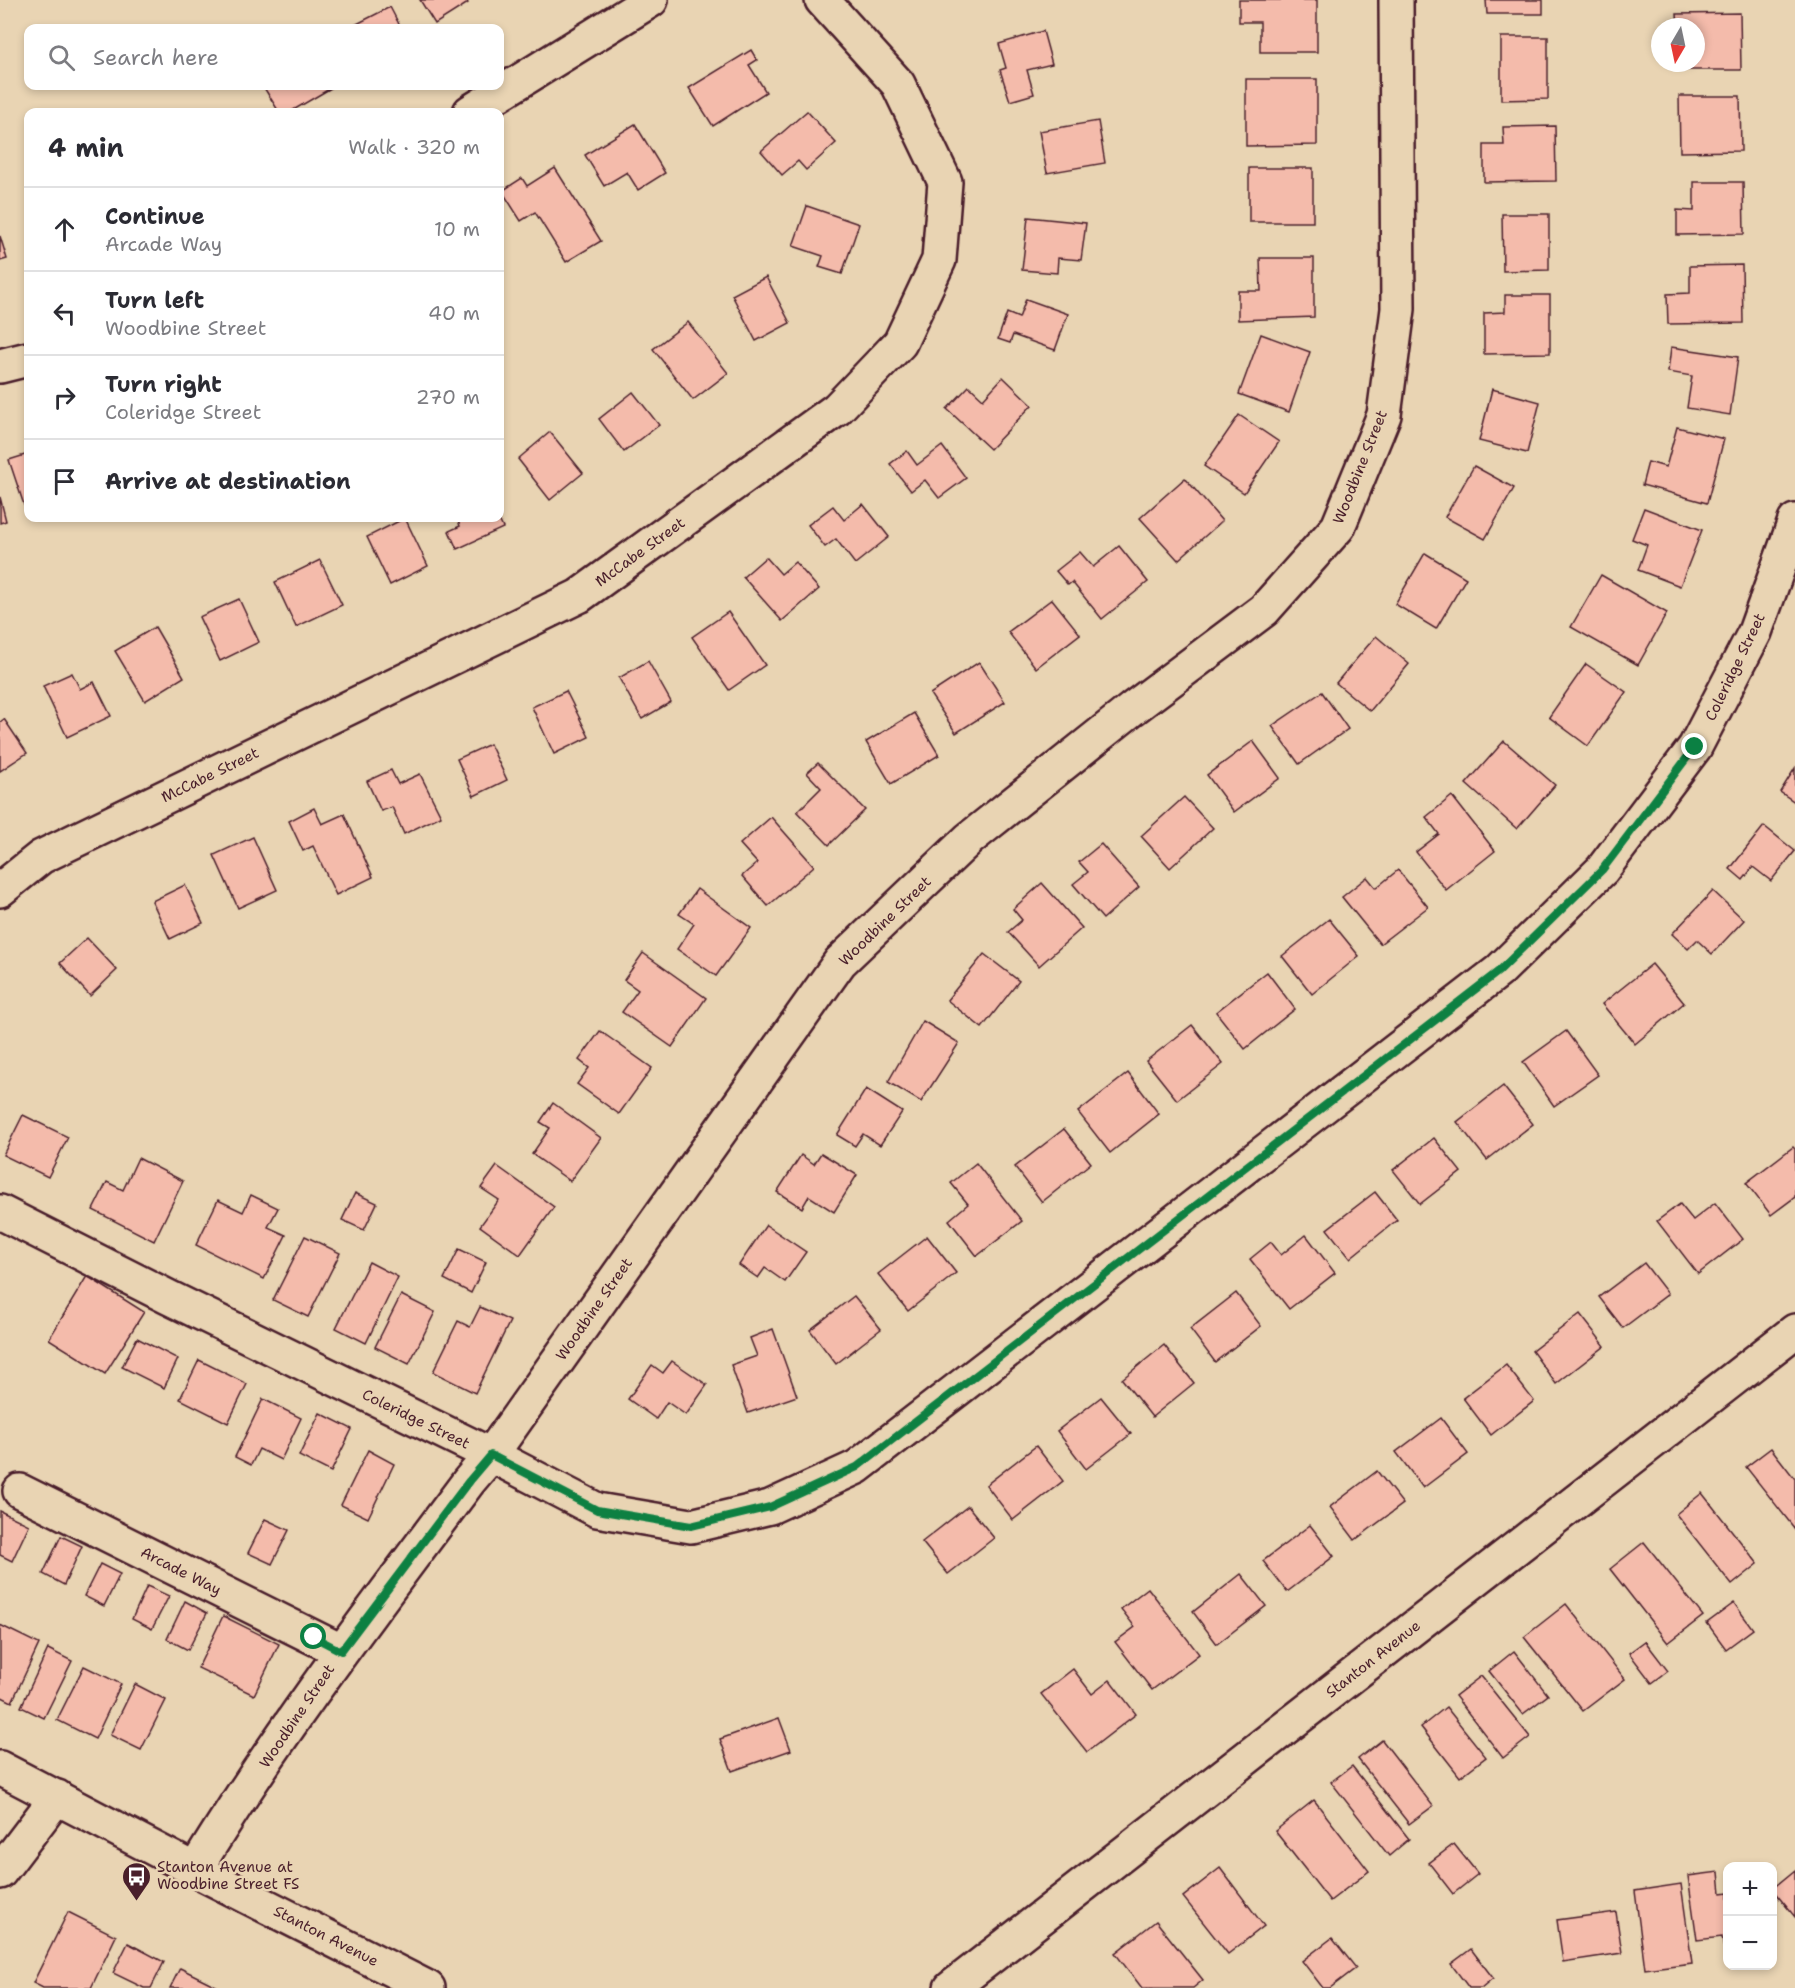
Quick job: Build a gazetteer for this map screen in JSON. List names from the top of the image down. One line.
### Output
{"streets":{"street":["Woodbine Street","McCabe Street","Coleridge Street","Arcade Way","Stanton Avenue"]},"crossings":[["Woodbine Street","Coleridge Street"],["Woodbine Street","Arcade Way"],["Woodbine Street","Stanton Avenue"]],"places":{"bus stop":["Stanton Avenue at Woodbine Street FS"]},"north":"bottom","page":{"search":"Search here","heading":["4 min","Walk · 320 m"],"list":[["Continue","Arcade Way","10 m"],["Turn left","Woodbine Street","40 m"],["Turn right","Coleridge Street","270 m"],"Arrive at destination"],"map_buttons":["+","−"]}}
